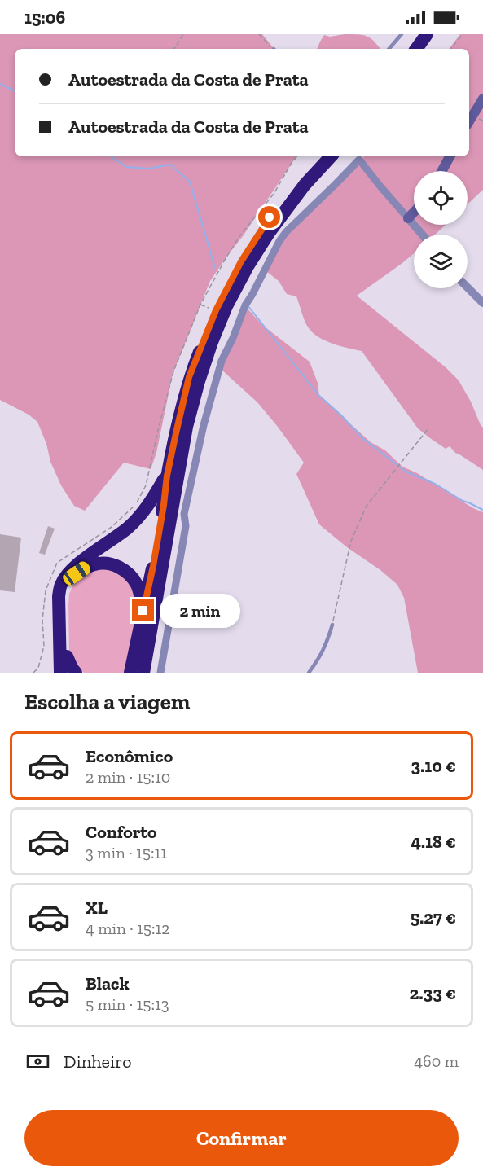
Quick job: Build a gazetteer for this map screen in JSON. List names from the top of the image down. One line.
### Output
{"page":{"status":"15:06","banner":["Autoestrada da Costa de Prata","Autoestrada da Costa de Prata"],"bubble":"2 min","heading":"Escolha a viagem","list":[{"name":"Econômico","note":"2 min · 15:10","value":"3.10 €"},{"name":"Conforto","note":"3 min · 15:11","value":"4.18 €"},{"name":"XL","note":"4 min · 15:12","value":"5.27 €"},{"name":"Black","note":"5 min · 15:13","value":"2.33 €"}],"pay":["Dinheiro","460 m"],"buttons":"Confirmar"}}
